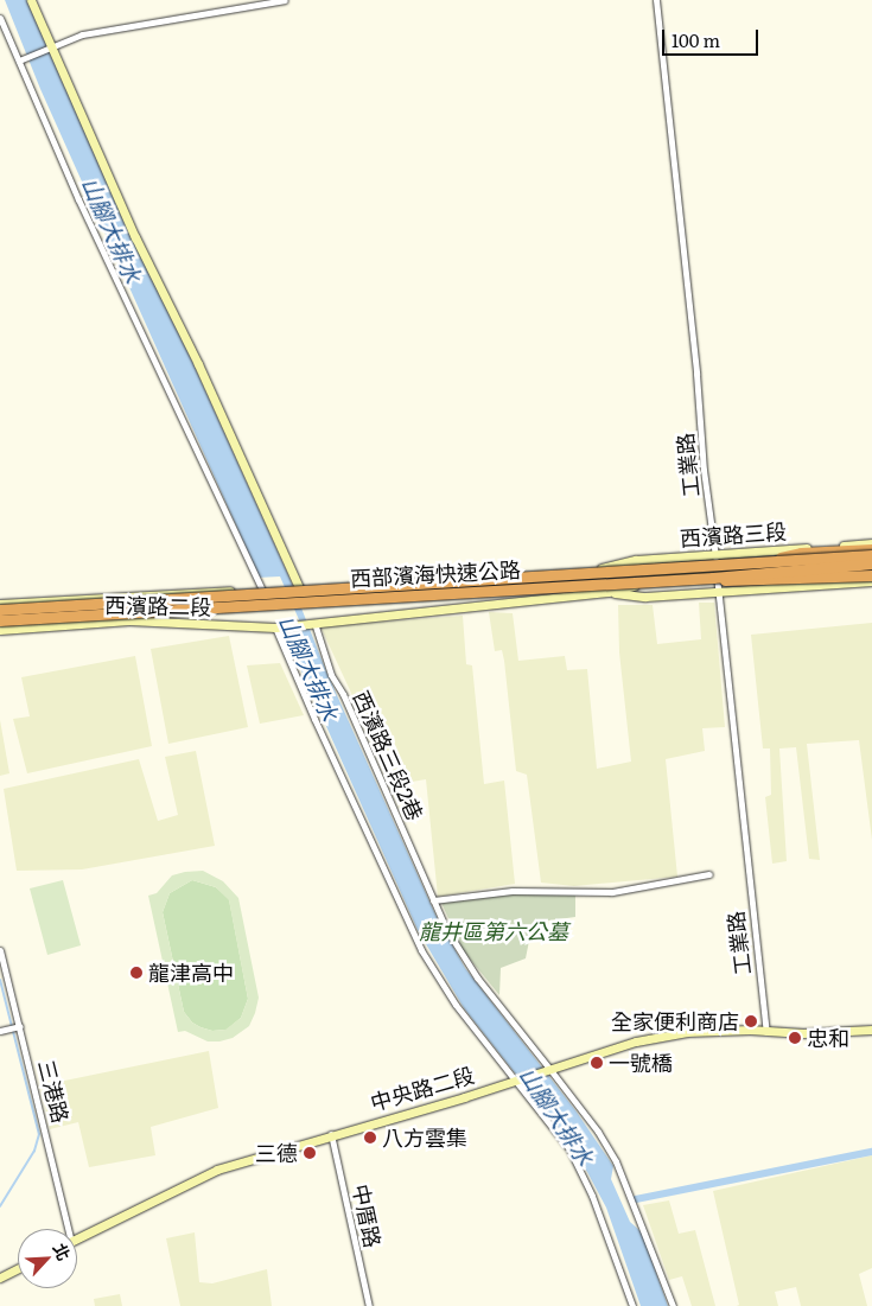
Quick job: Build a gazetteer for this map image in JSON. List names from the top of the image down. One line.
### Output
{"streets":{"highway":["西部濱海快速公路"],"street":["工業路","西濱路三段","西濱路二段","西濱路三段2巷","中央路二段","三港路","中厝路"]},"crossings":[["工業路","西濱路三段"],["工業路","西部濱海快速公路"],["工業路","中央路二段"],["西濱路三段","西部濱海快速公路"],["西濱路三段","西濱路二段"],["西濱路三段","西濱路三段2巷"],["西濱路二段","西濱路三段2巷"],["西濱路三段2巷","中央路二段"],["中央路二段","中厝路"]],"water":["山腳大排水"],"parks":["龍井區第六公墓"],"places":["龍津高中","全家便利商店","忠和","一號橋","八方雲集","三德"],"scale_bar":"100 m","north":"top right"}
